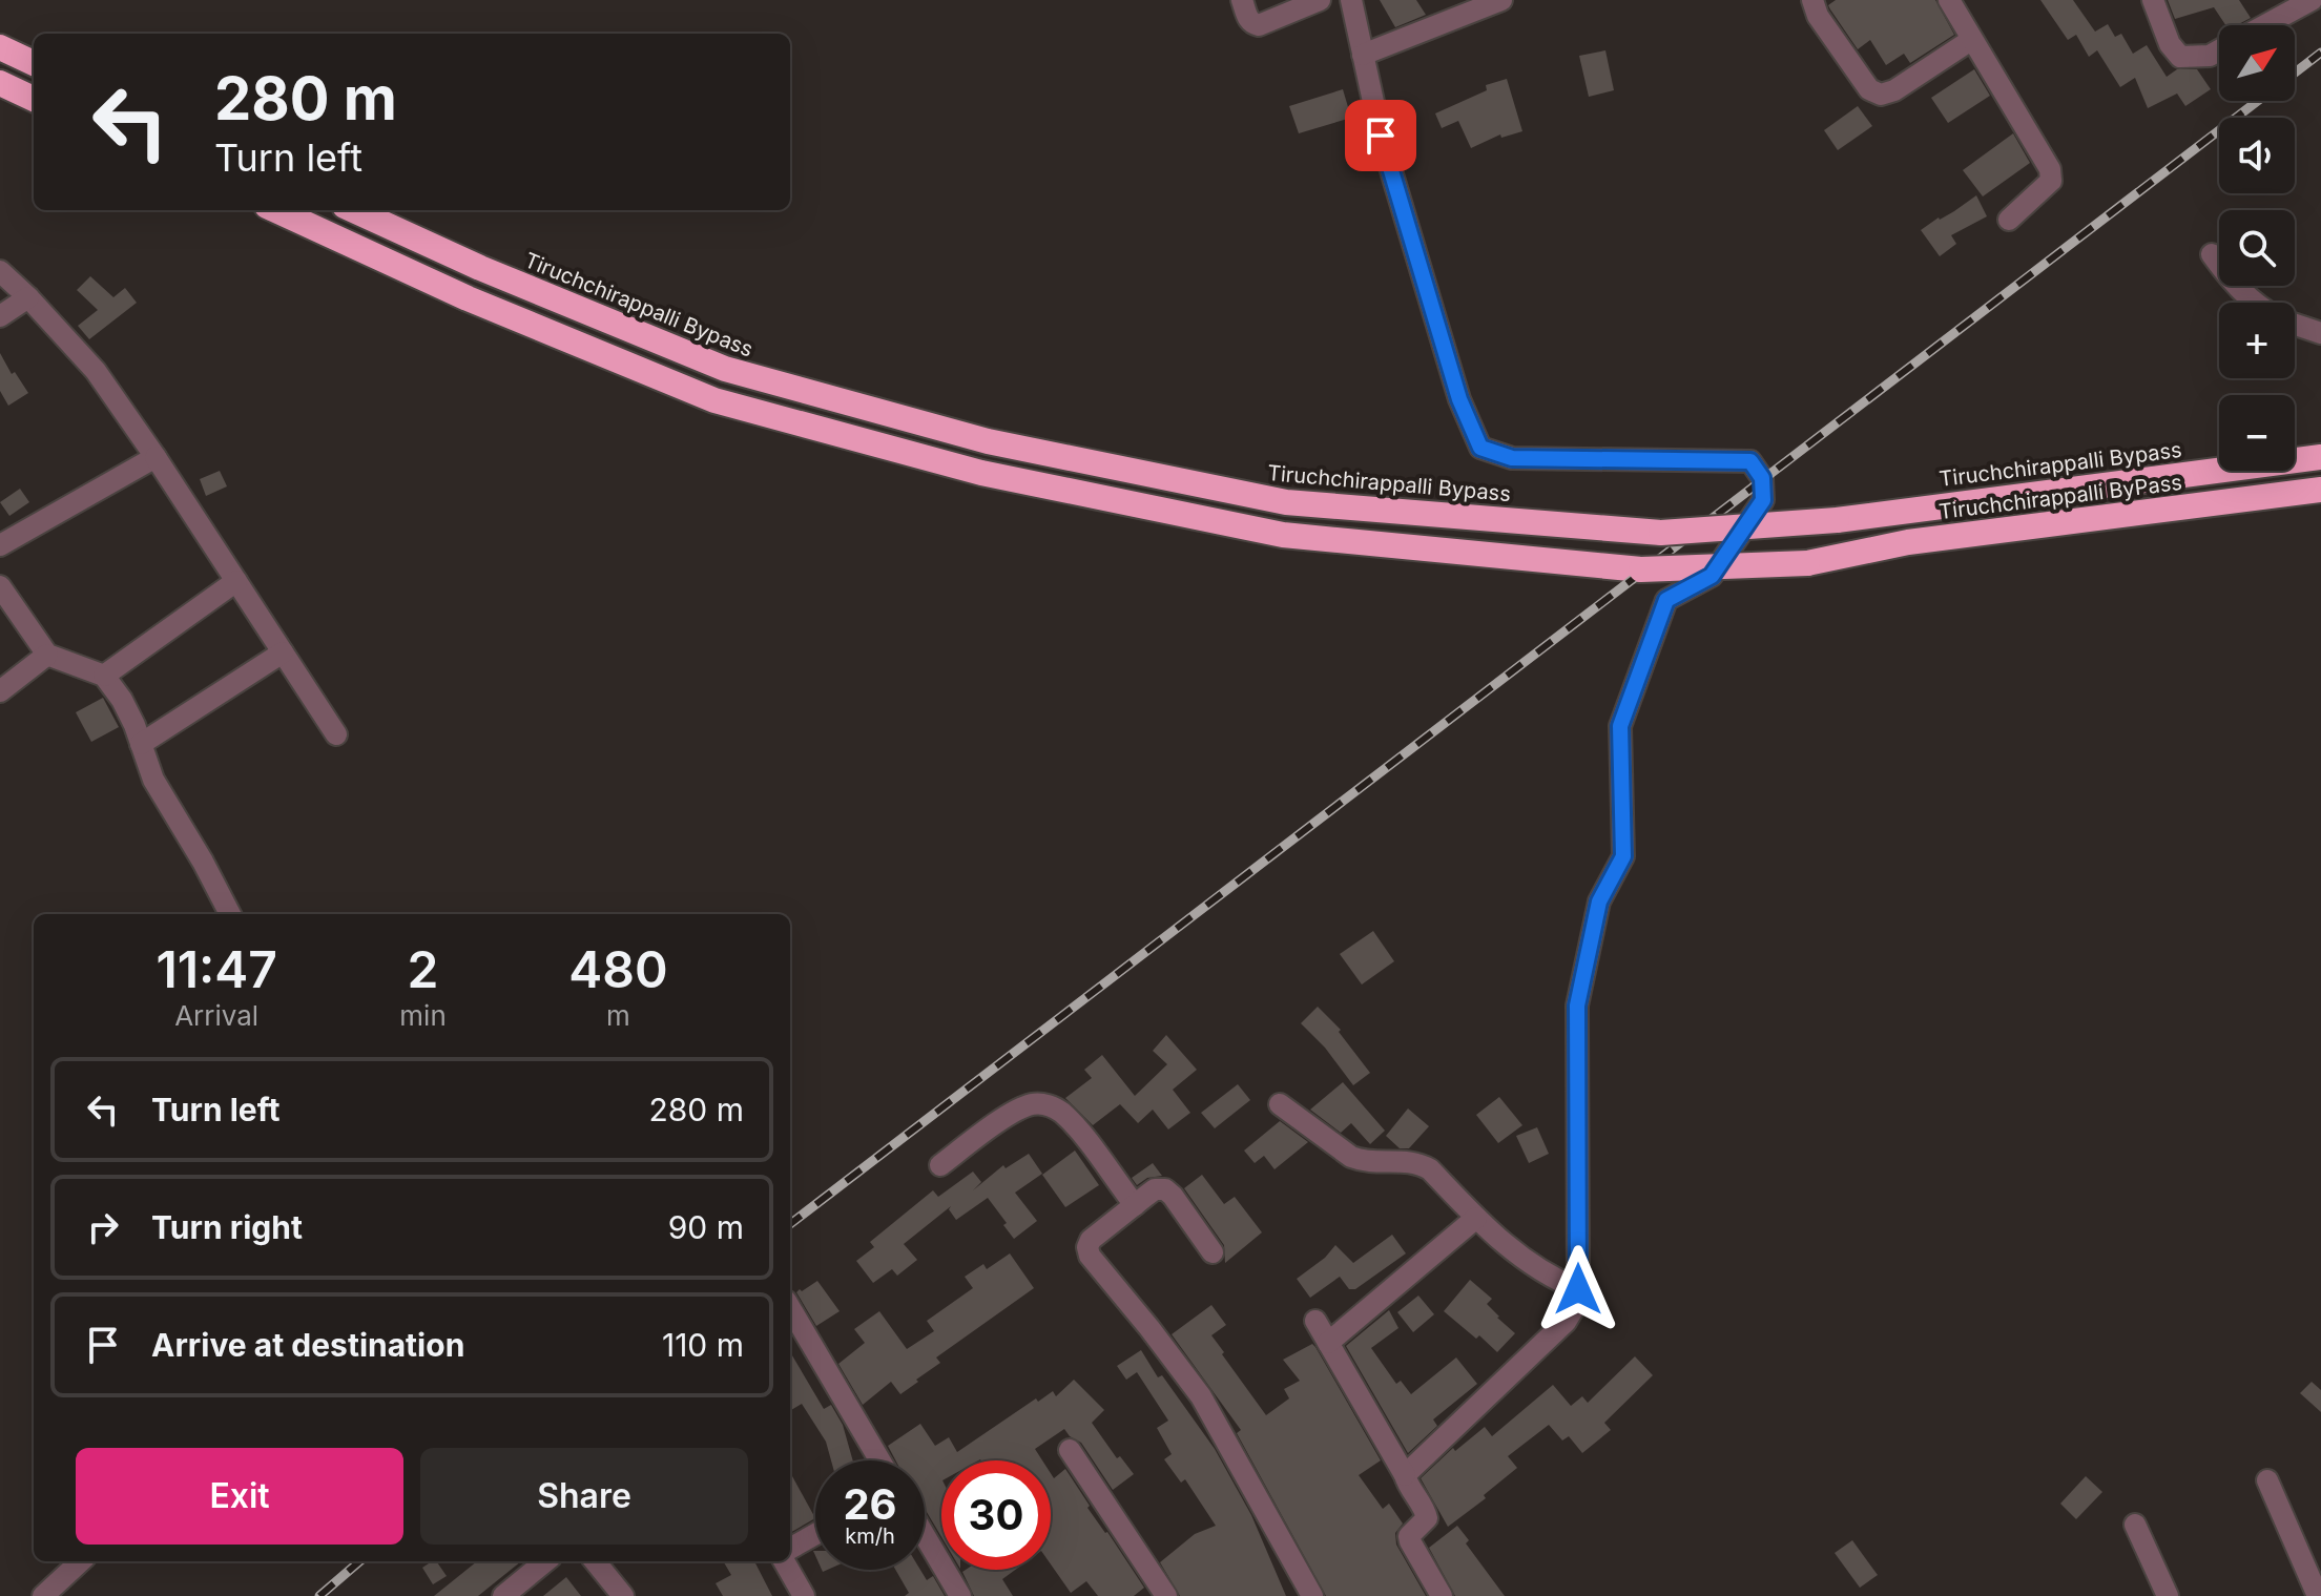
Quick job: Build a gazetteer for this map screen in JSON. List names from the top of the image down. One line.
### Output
{"streets":{"highway":["Tiruchchirappalli Bypass","Tiruchchirappalli ByPass"]},"north":"top right","page":{"map_buttons":["+","−"],"turn":["280 m","Turn left"],"eta":["11:47","Arrival","2","min","480","m"],"list":[{"name":"Turn left","value":"280 m"},{"name":"Turn right","value":"90 m"},{"name":"Arrive at destination","value":"110 m"}],"buttons":["Exit","Share"],"speed":"26 km/h","limit":"30"}}
